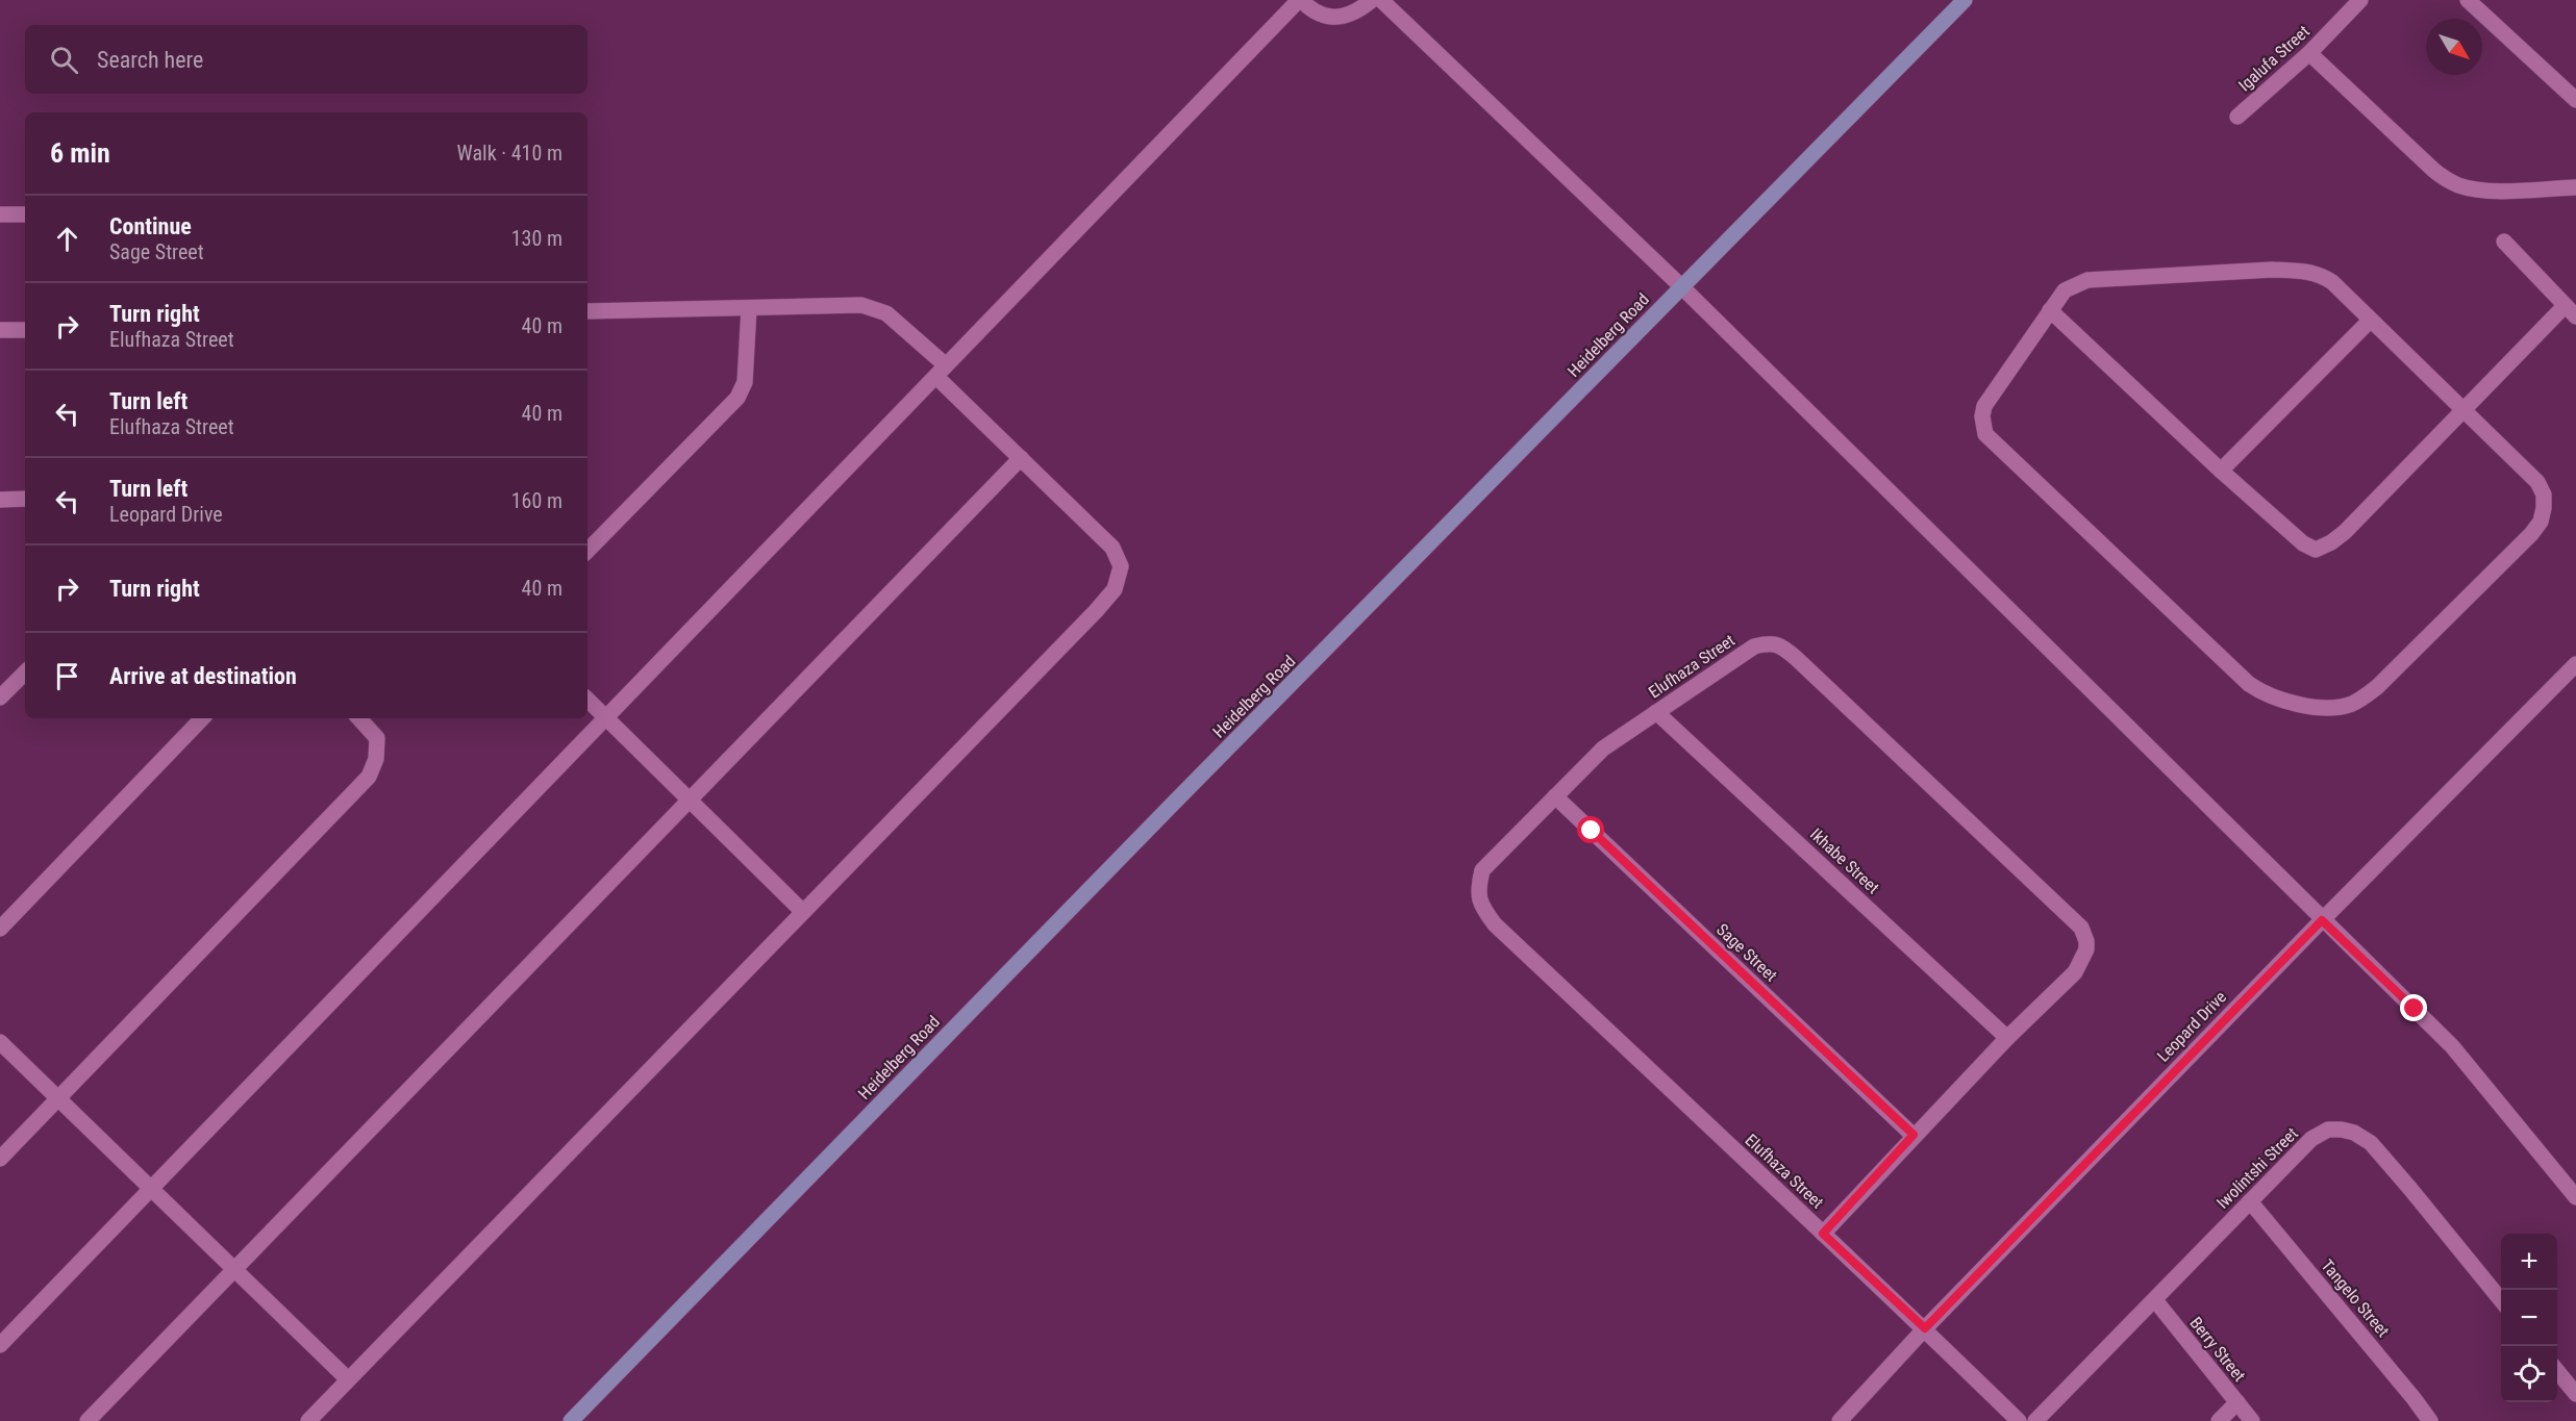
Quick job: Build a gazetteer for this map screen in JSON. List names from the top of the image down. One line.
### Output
{"streets":{"main road":["Heidelberg Road"],"street":["Igalufa Street","Elufhaza Street","Ikhabe Street","Sage Street","Leopard Drive","Iwolintshi Street","Tangelo Street","Berry Street"]},"crossings":[["Elufhaza Street","Ikhabe Street"],["Elufhaza Street","Sage Street"],["Elufhaza Street","Leopard Drive"],["Iwolintshi Street","Tangelo Street"],["Iwolintshi Street","Berry Street"]],"north":"bottom right","page":{"search":"Search here","heading":["6 min","Walk · 410 m"],"list":[["Continue","Sage Street","130 m"],["Turn right","Elufhaza Street","40 m"],["Turn left","Elufhaza Street","40 m"],["Turn left","Leopard Drive","160 m"],["Turn right","40 m"],"Arrive at destination"],"map_buttons":["+","−"]}}
